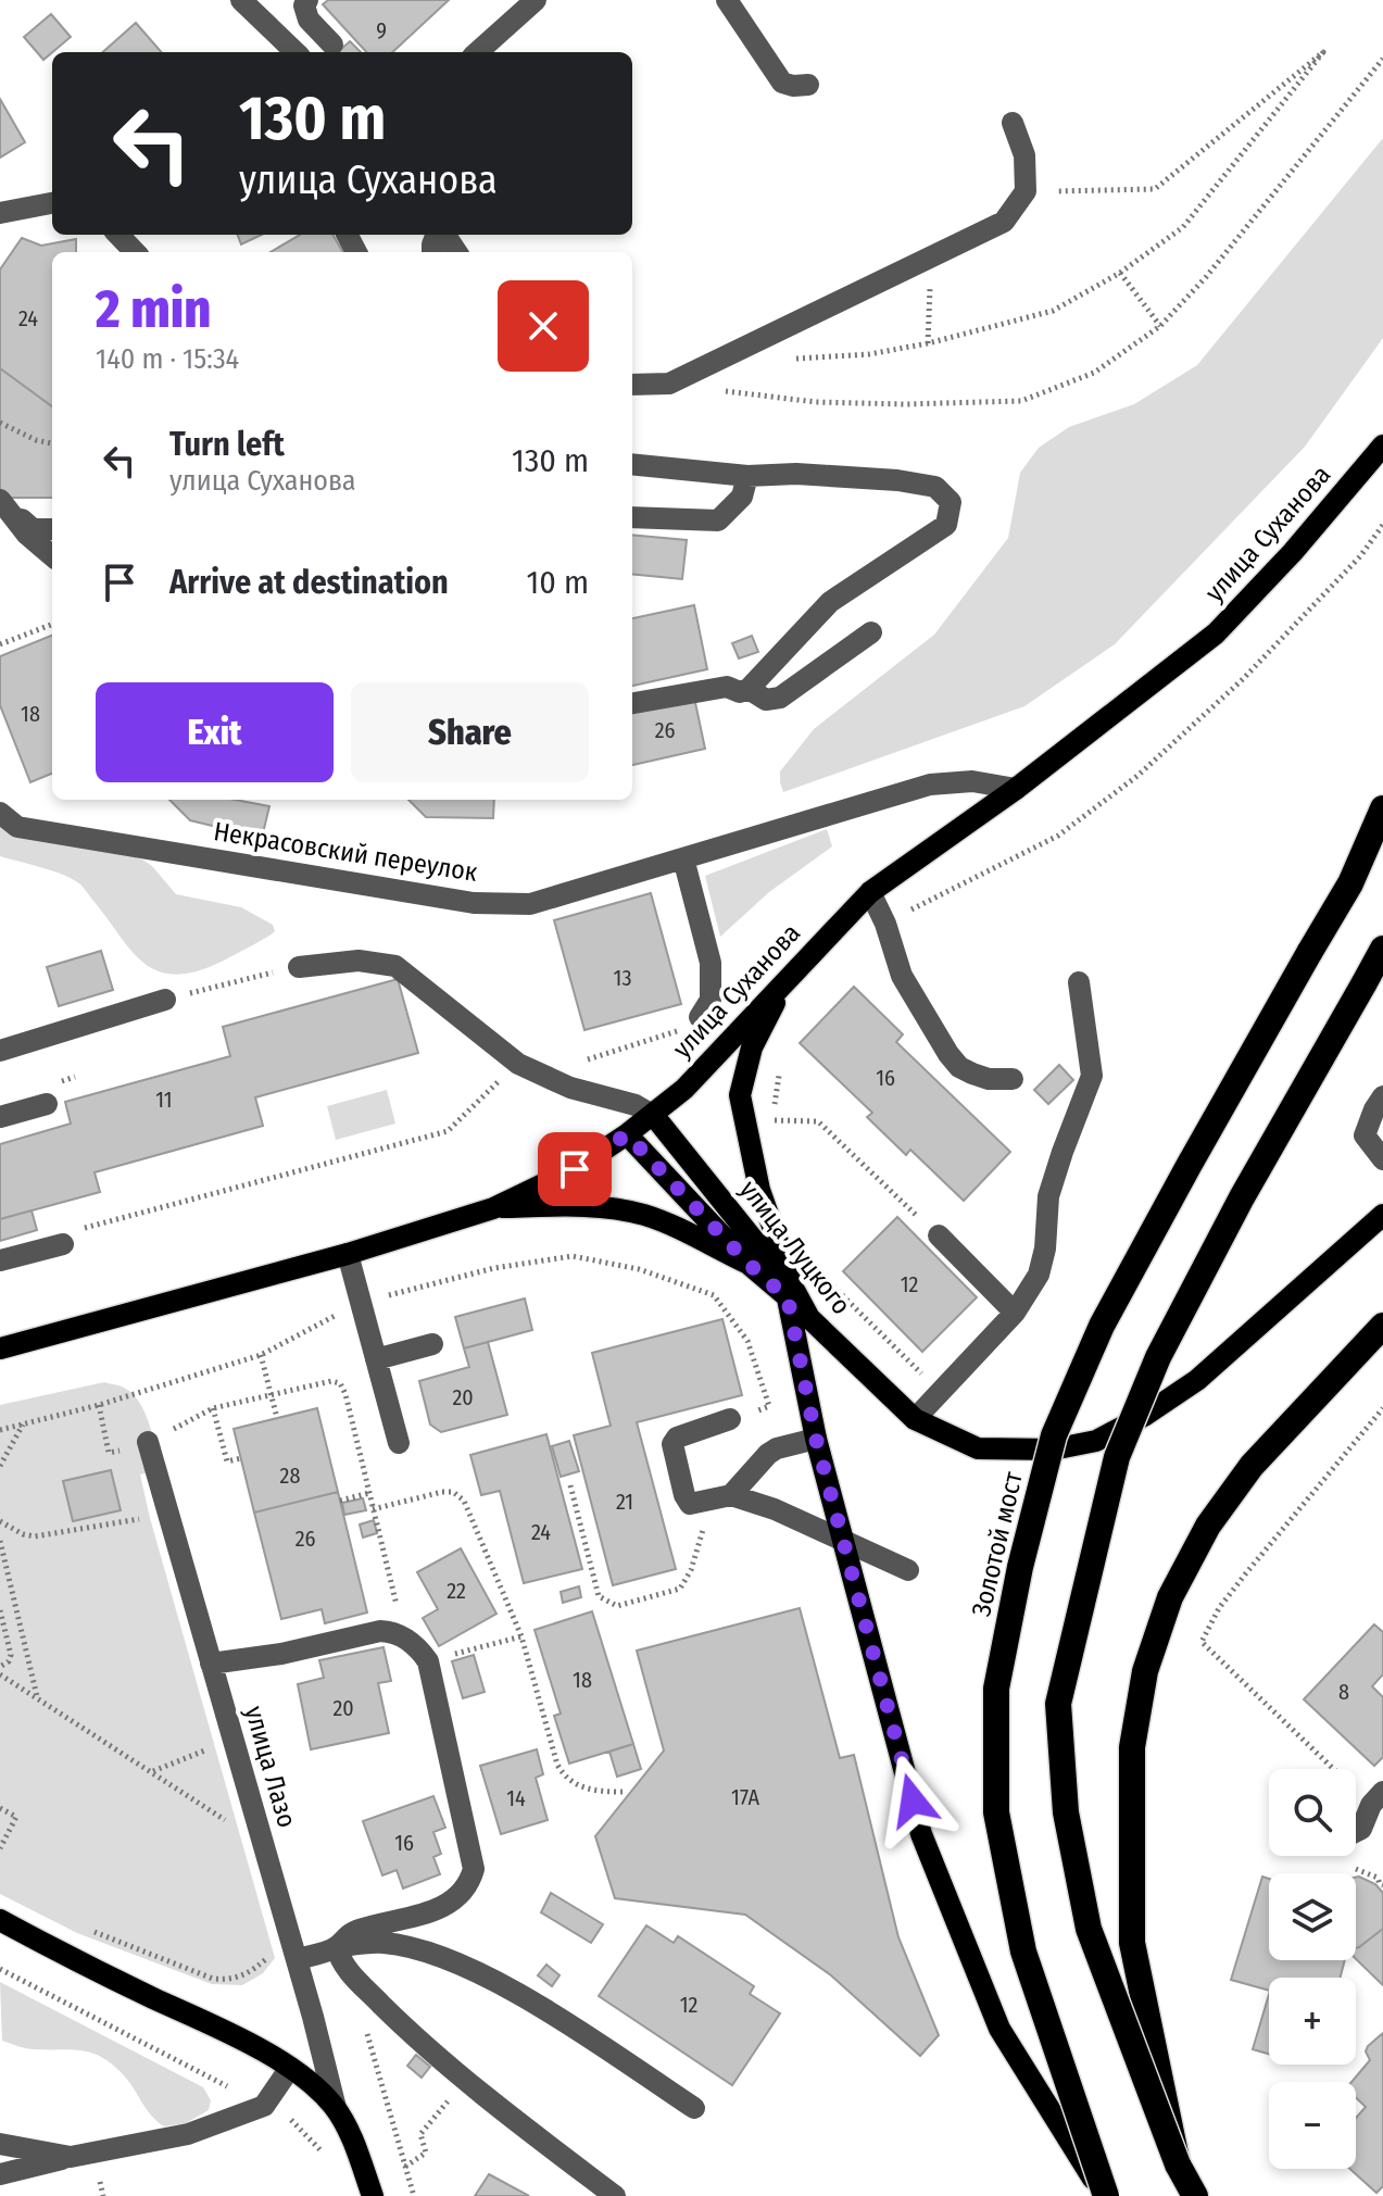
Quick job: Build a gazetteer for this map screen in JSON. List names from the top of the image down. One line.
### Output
{"streets":{"highway":["Золотой мост"],"main road":["улица Суханова","улица Луцкого","улица Лазо"],"lane":["Некрасовский переулок"]},"crossings":[["улица Суханова","Некрасовский переулок"],["улица Суханова","улица Луцкого"]],"house_numbers":["9","24","18","26","13","16","11","12","20","28","21","24","26","22","18","8","20","17А","14","16","12"],"page":{"turn":["130 m","улица Суханова"],"heading":["2 min","140 m · 15:34"],"list":[{"name":"Turn left","note":"улица Суханова","value":"130 m"},{"name":"Arrive at destination","value":"10 m"}],"buttons":["Exit","Share"],"map_buttons":["+","−"]}}
